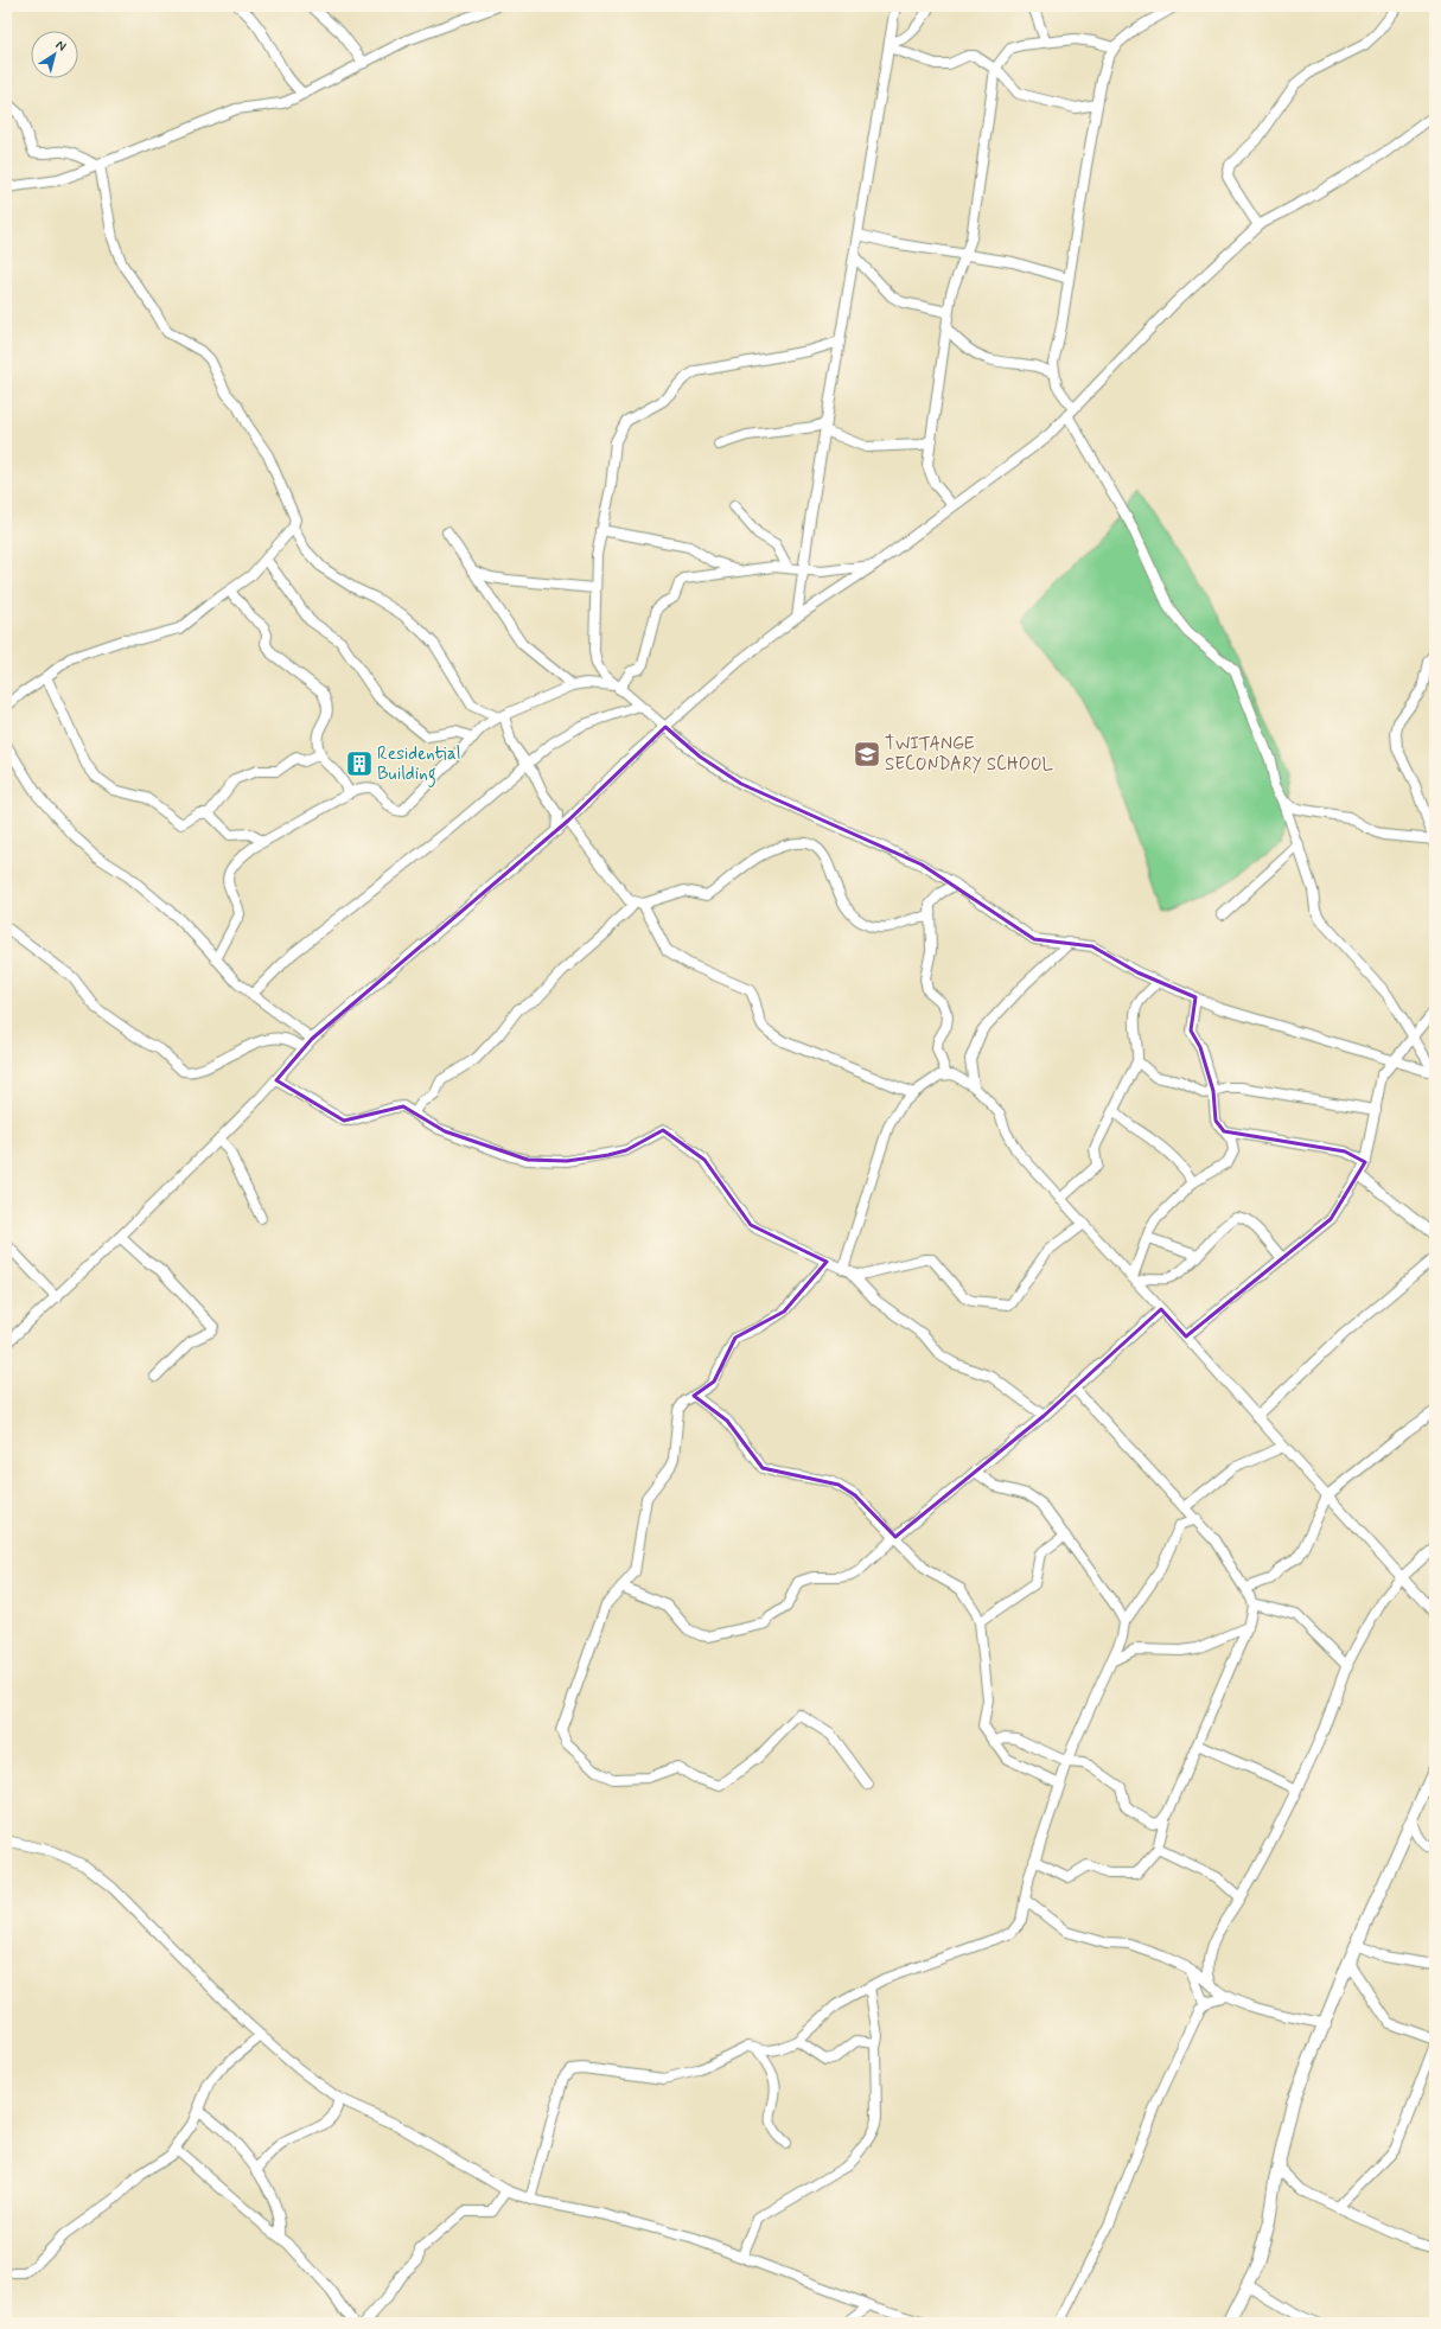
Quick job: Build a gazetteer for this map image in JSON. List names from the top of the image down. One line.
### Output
{"places":{"school or university":["TWITANGE SECONDARY SCHOOL"],"building":["Residential Building"]},"north":"top right"}
